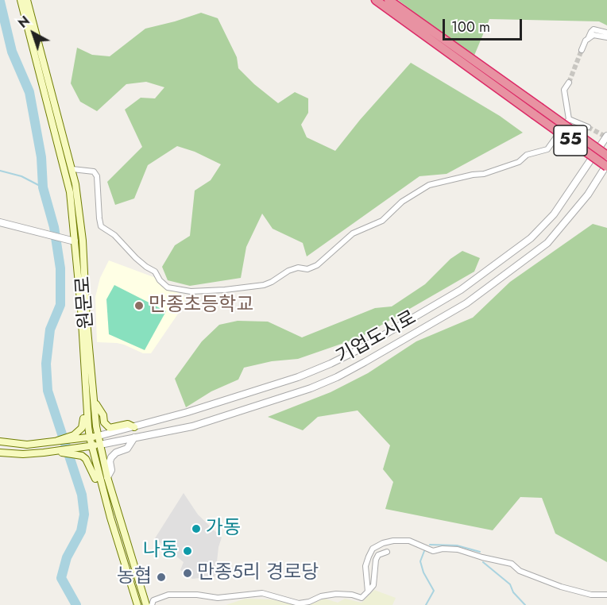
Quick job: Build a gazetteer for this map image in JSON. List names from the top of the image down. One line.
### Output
{"streets":{"highway":["55"],"main road":["원문로","기업도시로"]},"crossings":[["55","기업도시로"],["원문로","기업도시로"]],"places":["만종초등학교","가동","나동","만종5리 경로당","농협"],"scale_bar":"100 m","north":"top left"}
